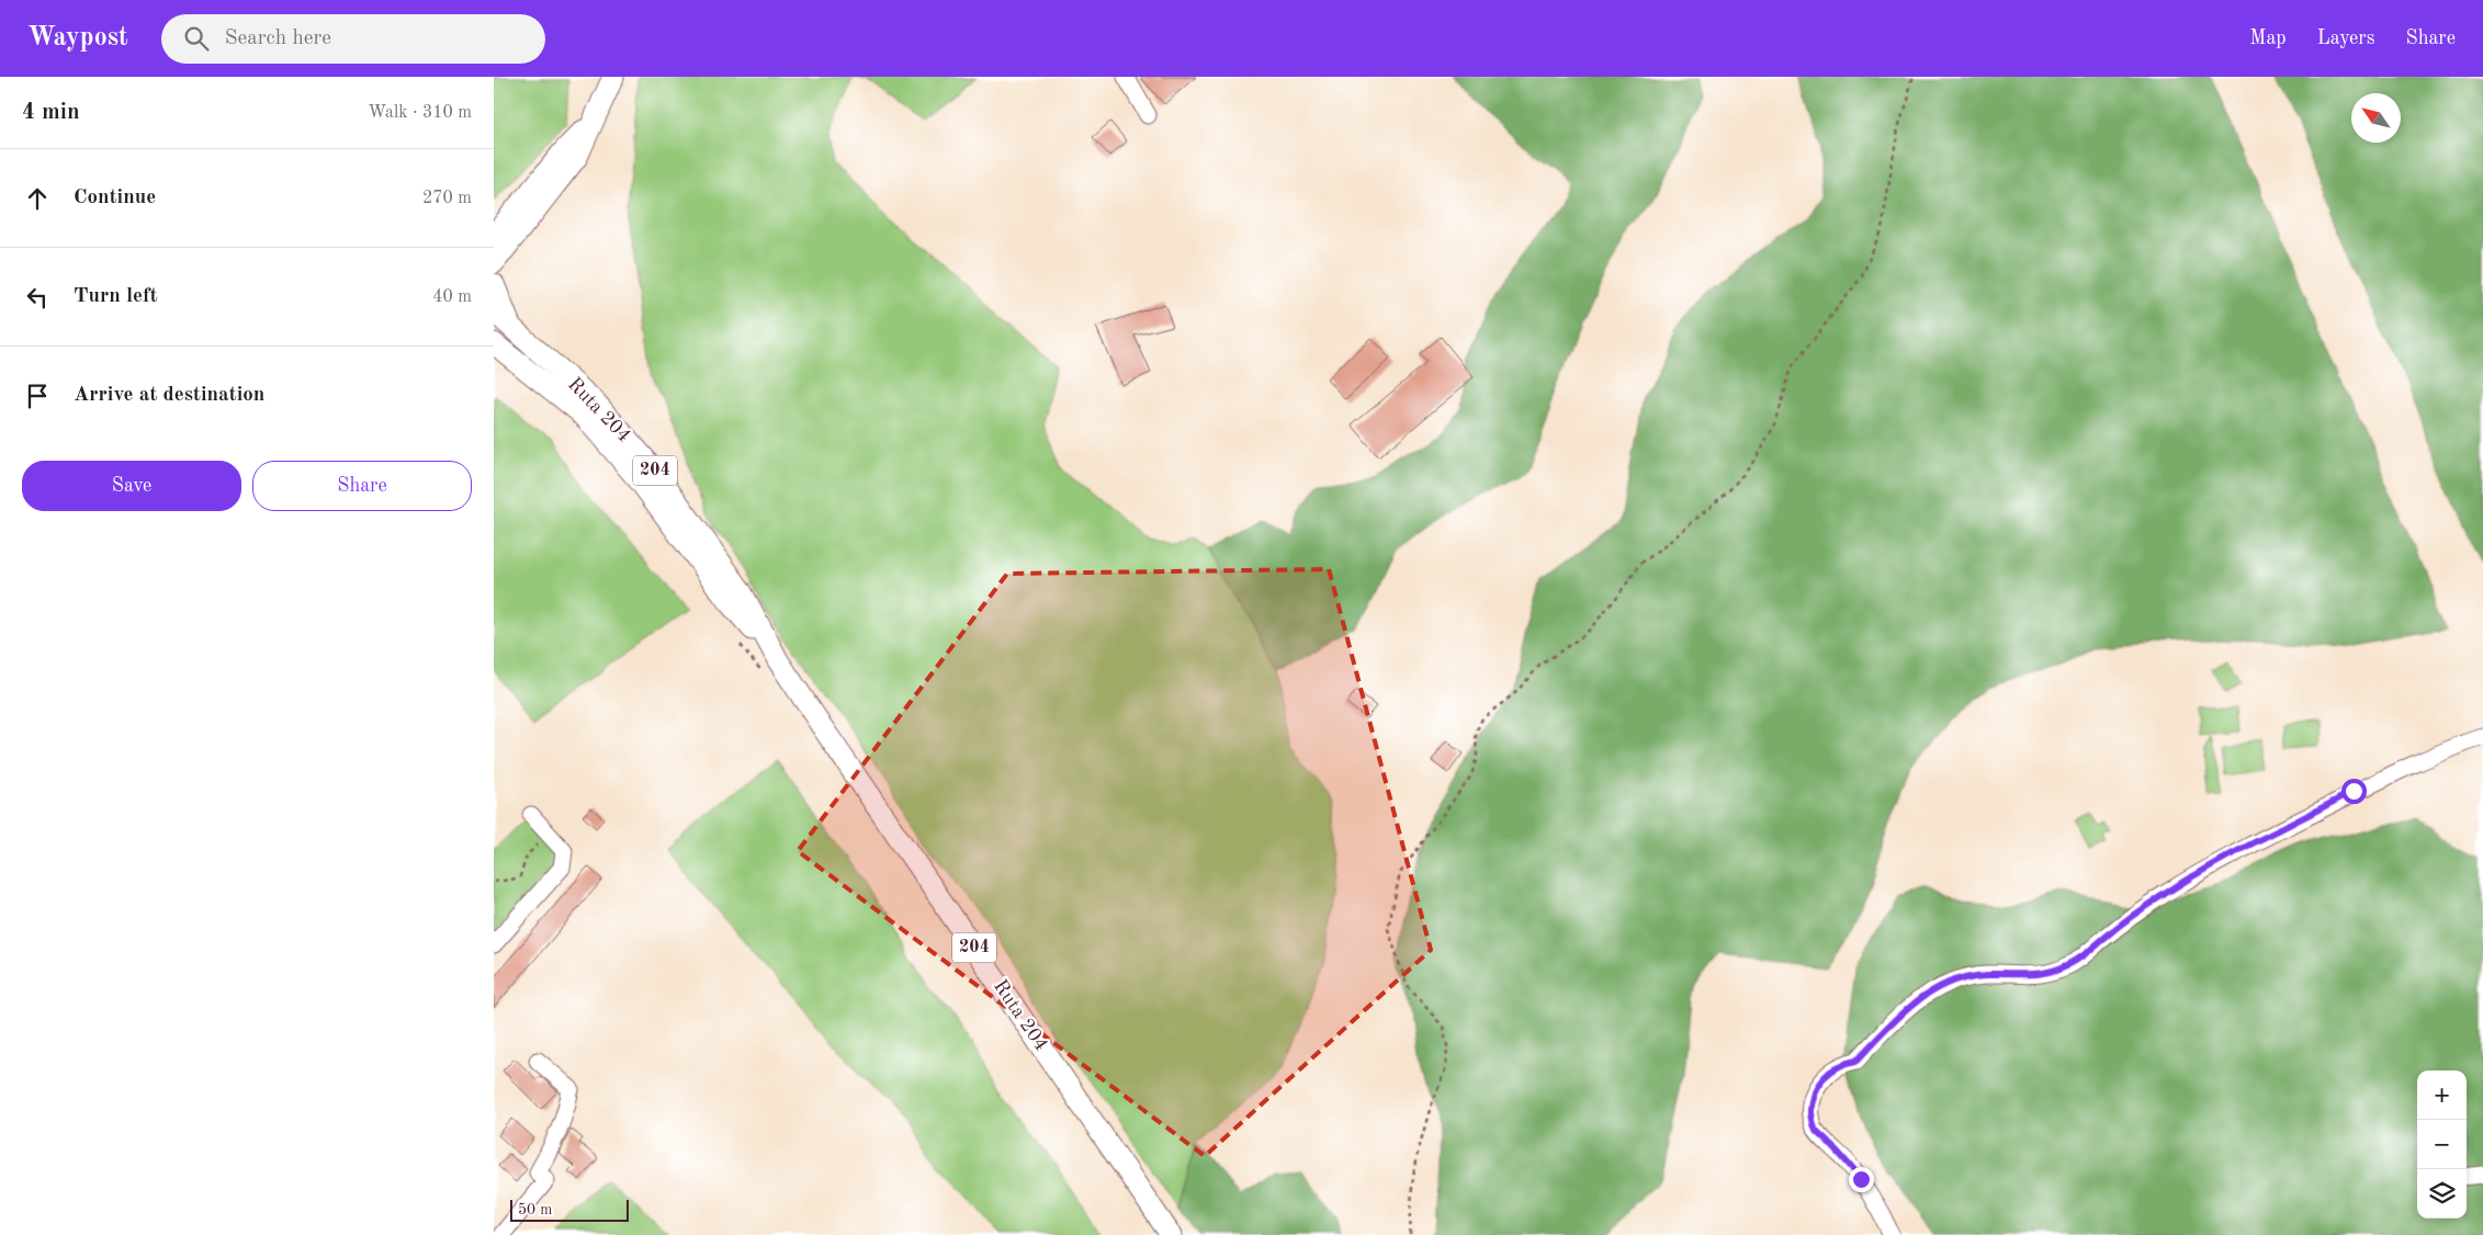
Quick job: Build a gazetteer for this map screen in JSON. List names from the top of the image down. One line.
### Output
{"streets":{"main road":["Ruta 204","204"]},"scale_bar":"50 m","north":"top left","page":{"header":"Waypost","search":"Search here","nav":["Map","Layers","Share"],"heading":["4 min","Walk · 310 m"],"list":[["Continue","270 m"],["Turn left","40 m"],"Arrive at destination"],"buttons":["Save","Share"],"map_buttons":["+","−"],"scale":"50 m"}}
